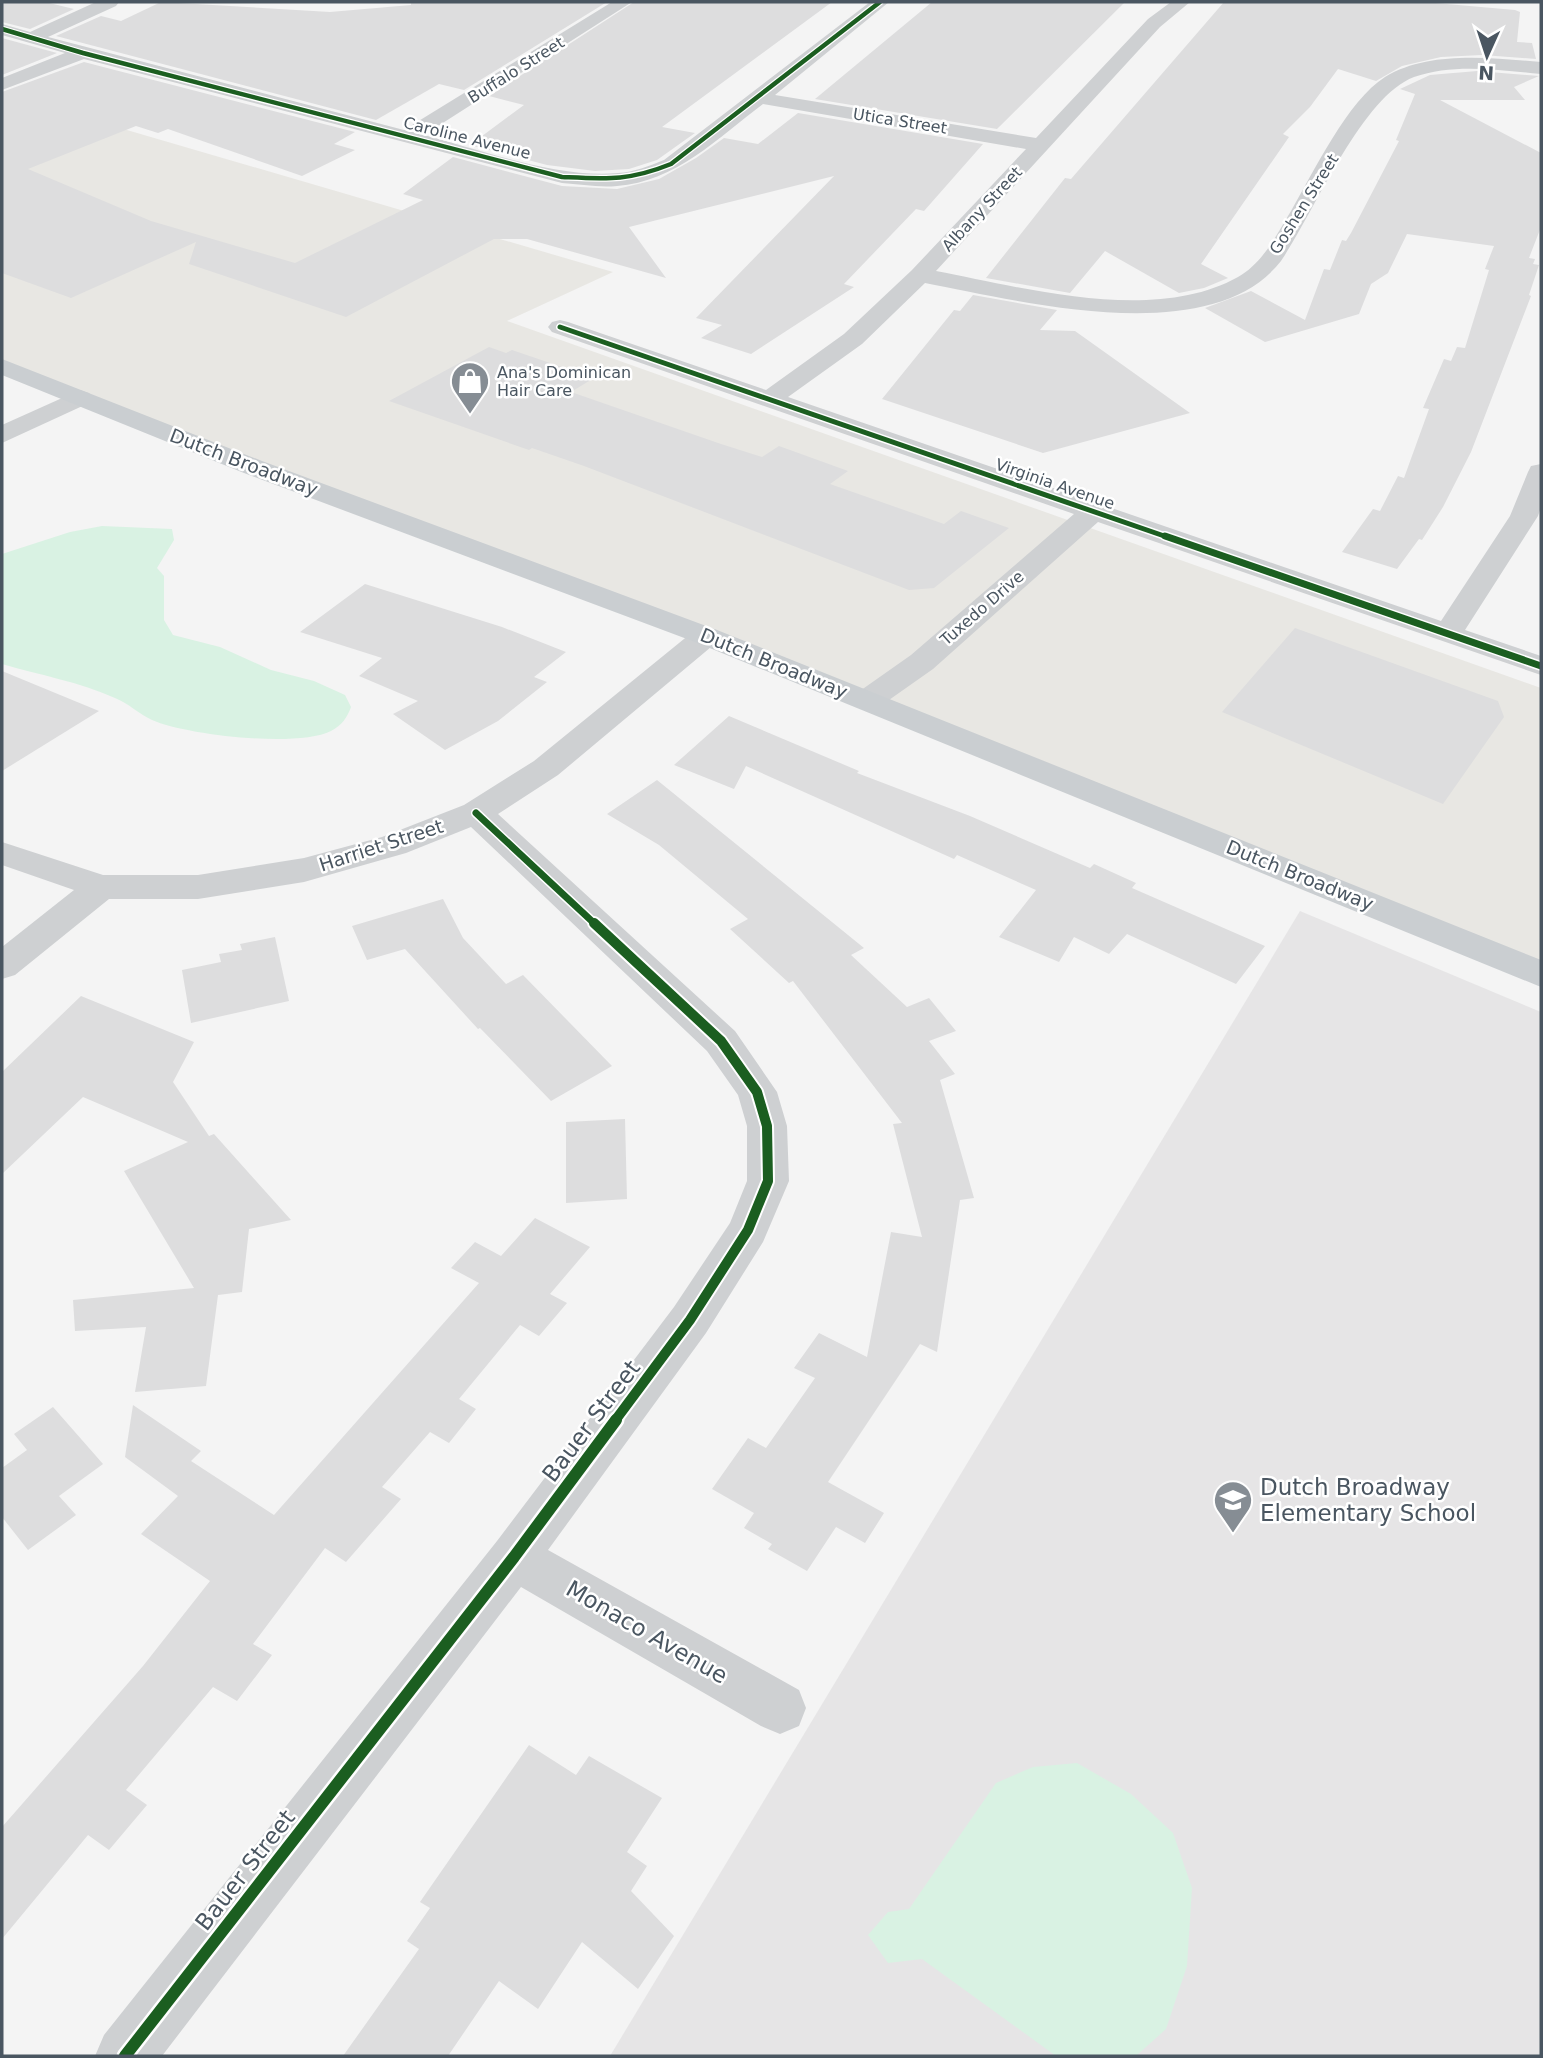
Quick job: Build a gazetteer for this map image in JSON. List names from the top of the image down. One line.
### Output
{"streets":{"main road":["Dutch Broadway"],"street":["Buffalo Street","Utica Street","Caroline Avenue","Goshen Street","Albany Street","Virginia Avenue","Tuxedo Drive","Harriet Street","Bauer Street","Monaco Avenue"]},"crossings":[["Buffalo Street","Caroline Avenue"],["Utica Street","Caroline Avenue"],["Utica Street","Albany Street"],["Goshen Street","Albany Street"],["Albany Street","Virginia Avenue"],["Dutch Broadway","Tuxedo Drive"],["Dutch Broadway","Harriet Street"],["Virginia Avenue","Tuxedo Drive"],["Harriet Street","Bauer Street"],["Bauer Street","Monaco Avenue"]],"places":{"shop":["Ana's Dominican Hair Care"],"school or university":["Dutch Broadway Elementary School"]},"north":"bottom"}
